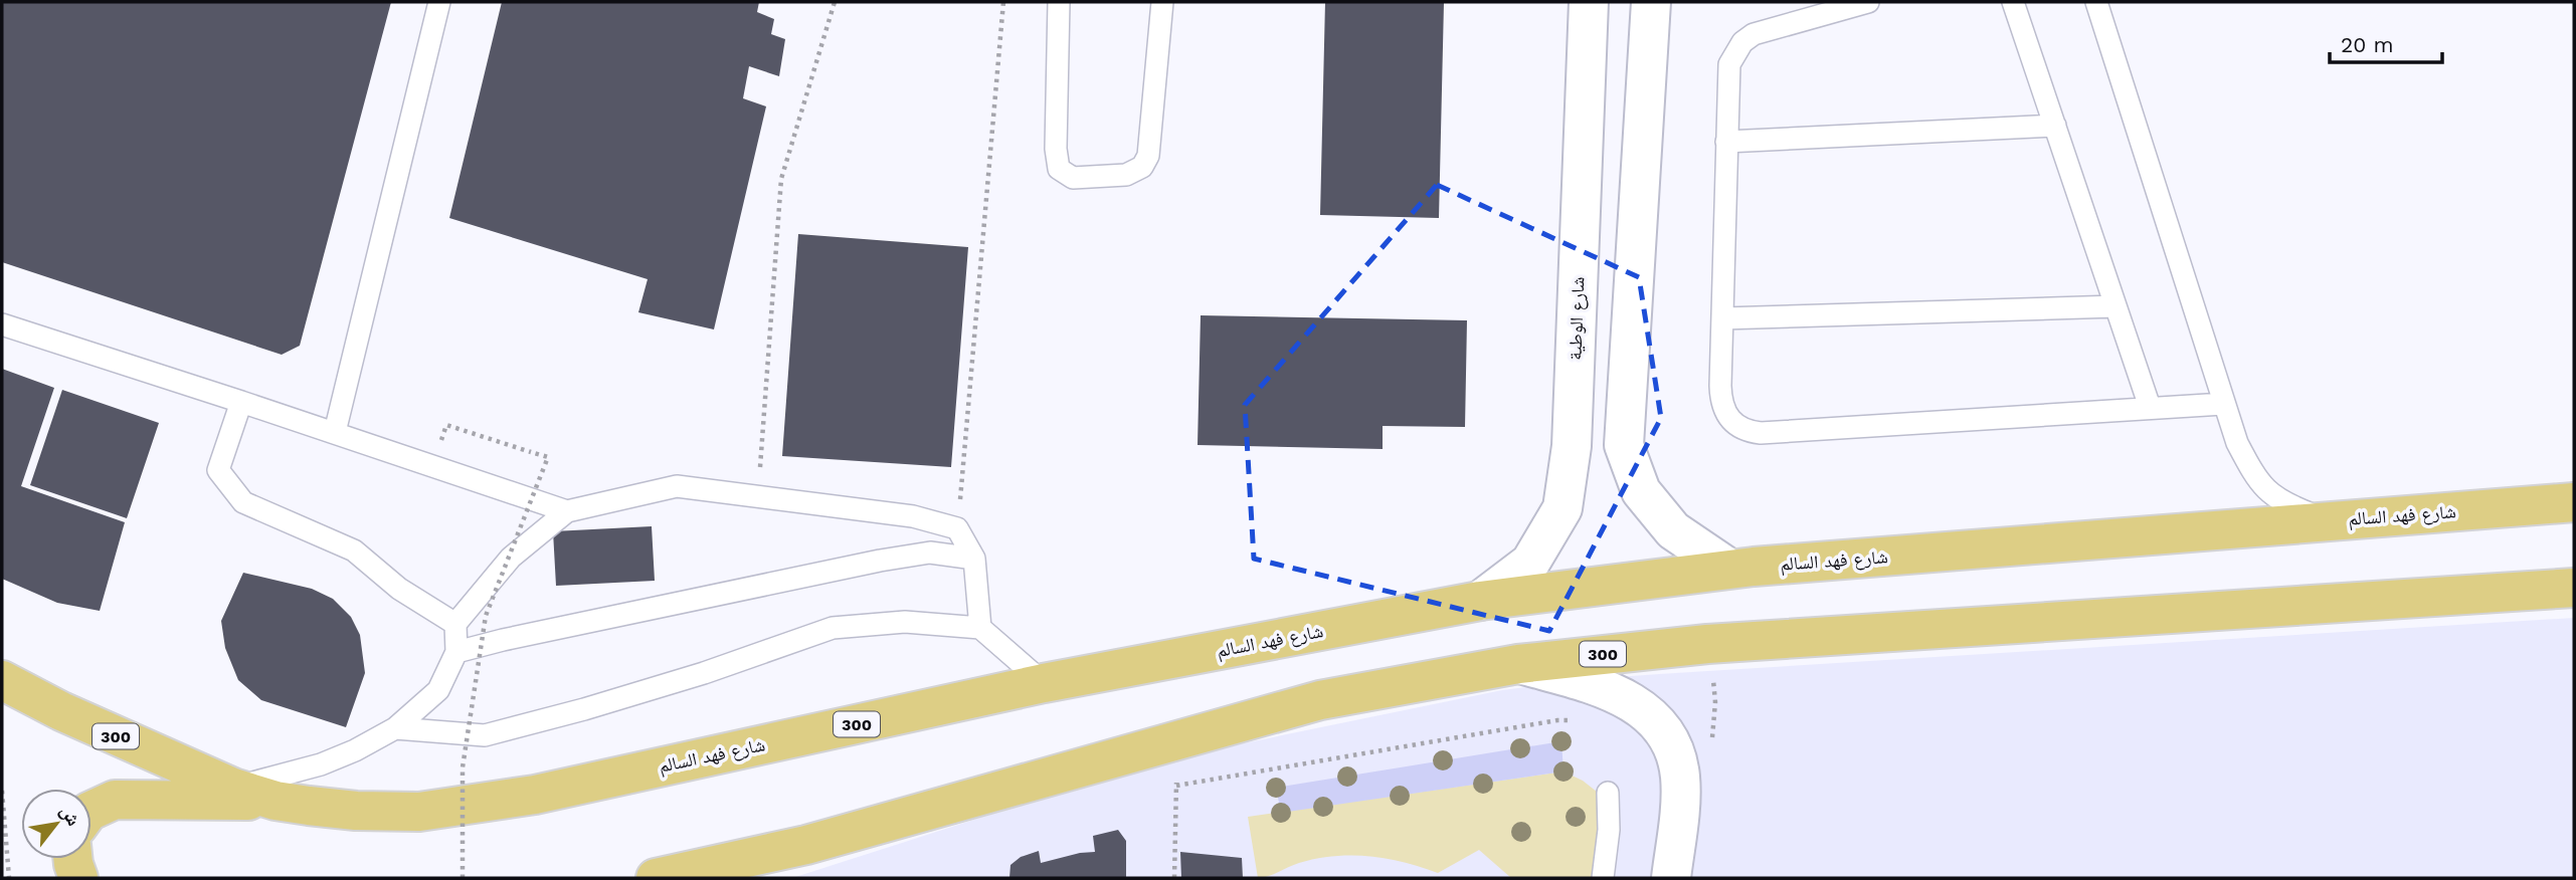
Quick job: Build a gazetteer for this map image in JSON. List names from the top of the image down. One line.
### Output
{"streets":{"main road":["شارع فهد السالم","300"],"street":["شارع الوطية"]},"crossings":[["شارع الوطية","شارع فهد السالم"]],"scale_bar":"20 m","north":"top right"}
